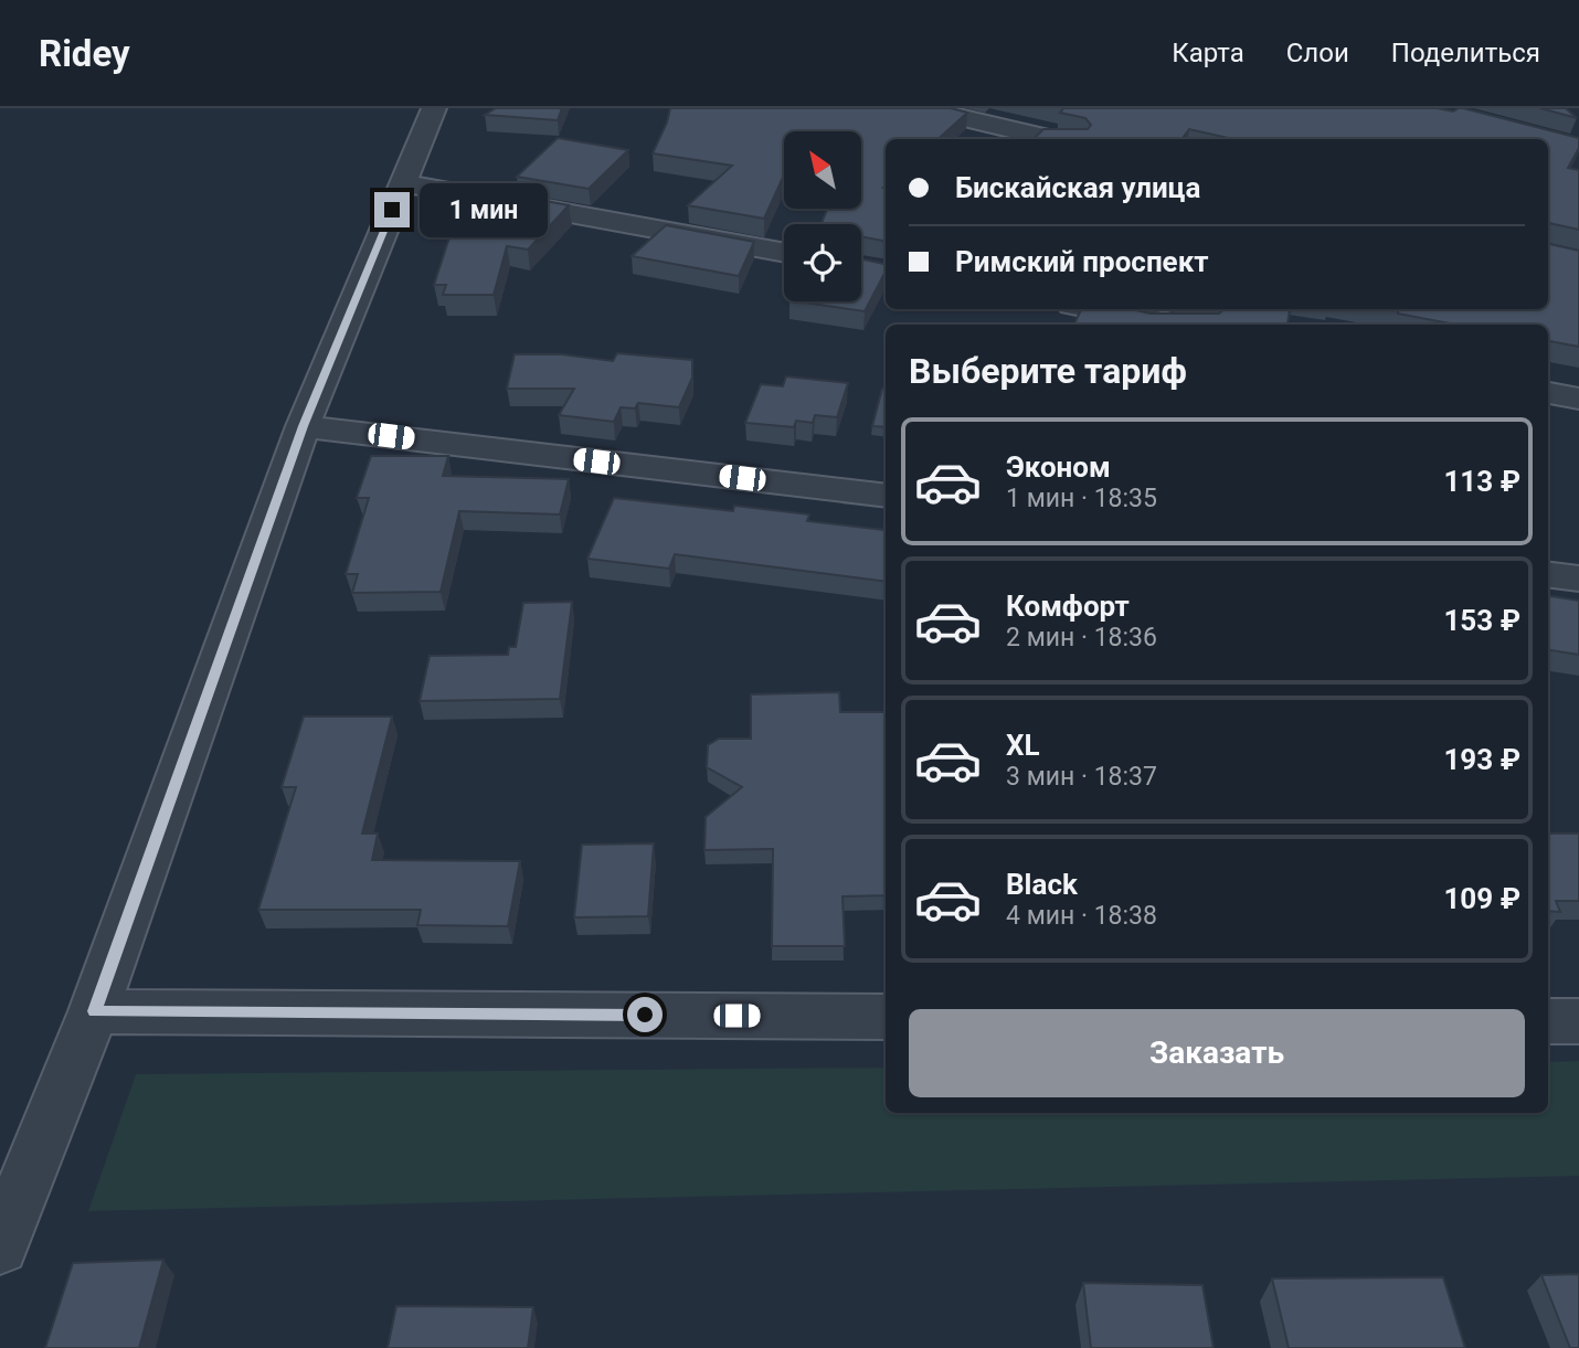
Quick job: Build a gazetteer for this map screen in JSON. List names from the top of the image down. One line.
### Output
{"north":"top left","page":{"header":"Ridey","nav":["Карта","Слои","Поделиться"],"banner":["Бискайская улица","Римский проспект"],"bubble":"1 мин","heading":"Выберите тариф","list":[{"name":"Эконом","note":"1 мин · 18:35","value":"113 ₽"},{"name":"Комфорт","note":"2 мин · 18:36","value":"153 ₽"},{"name":"XL","note":"3 мин · 18:37","value":"193 ₽"},{"name":"Black","note":"4 мин · 18:38","value":"109 ₽"}],"buttons":"Заказать"}}
